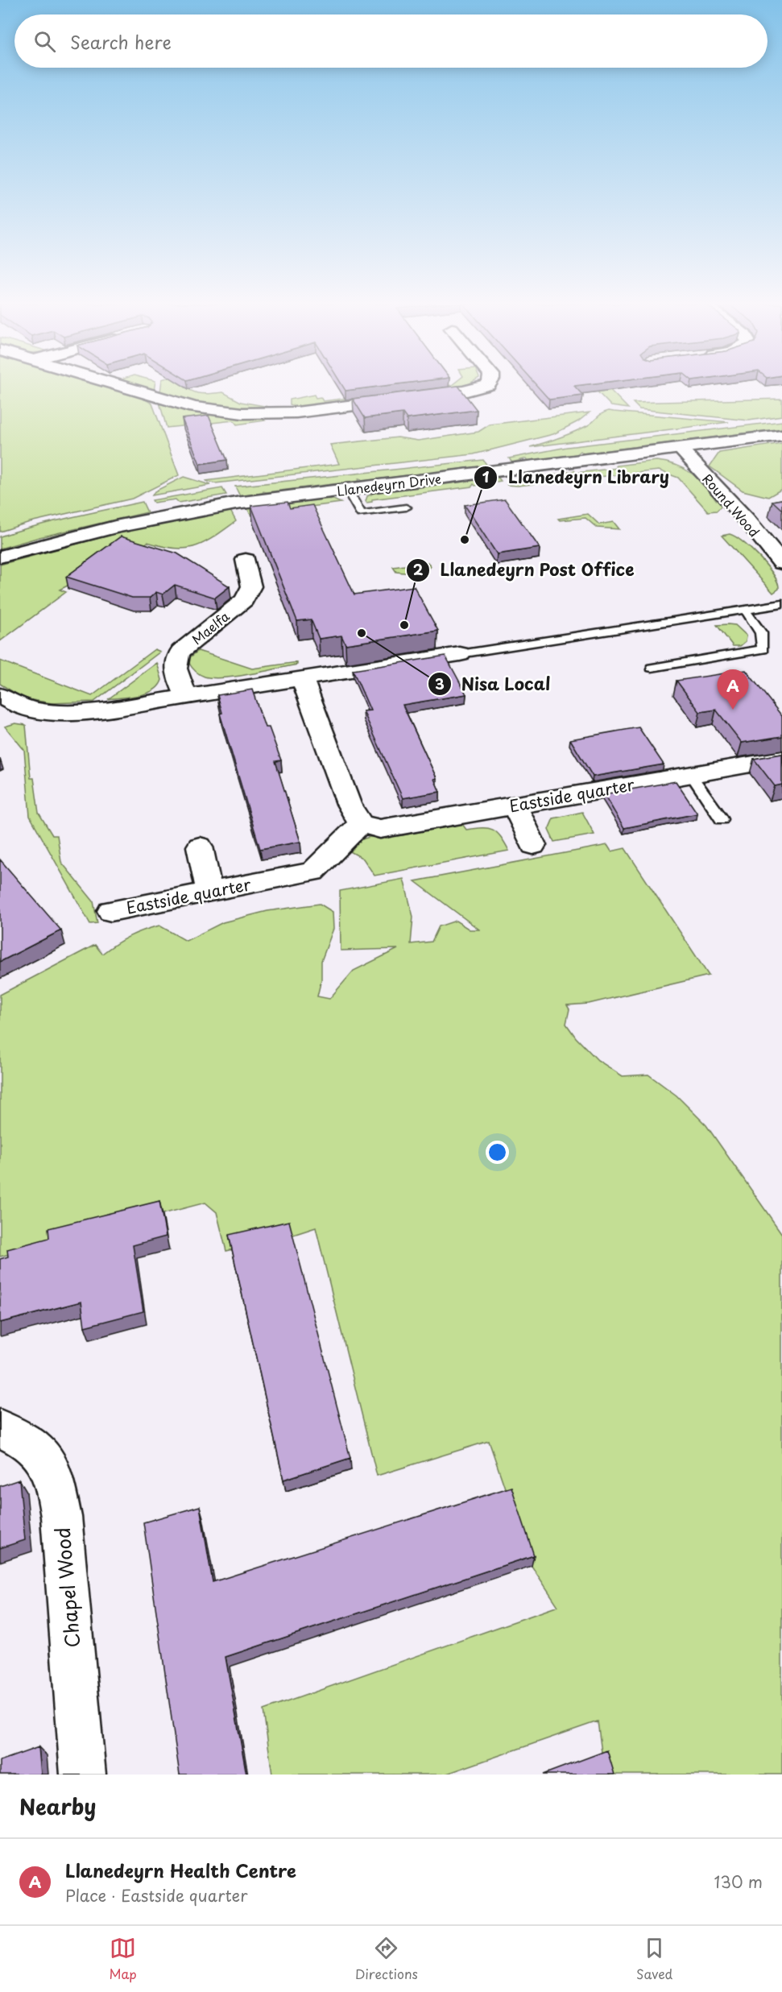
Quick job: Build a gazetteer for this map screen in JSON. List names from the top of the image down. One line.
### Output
{"streets":{"street":["Llanedeyrn Drive","Round Wood","Maelfa","Eastside quarter","Chapel Wood"]},"crossings":[["Llanedeyrn Drive","Round Wood"]],"places":["Llanedeyrn Library","Llanedeyrn Post Office","Nisa Local"],"page":{"search":"Search here","pins":"A","heading":"Nearby","list":[{"mark":"A","name":"Llanedeyrn Health Centre","note":"Place · Eastside quarter","value":"130 m"}],"nav":["Map","Directions","Saved"]}}
